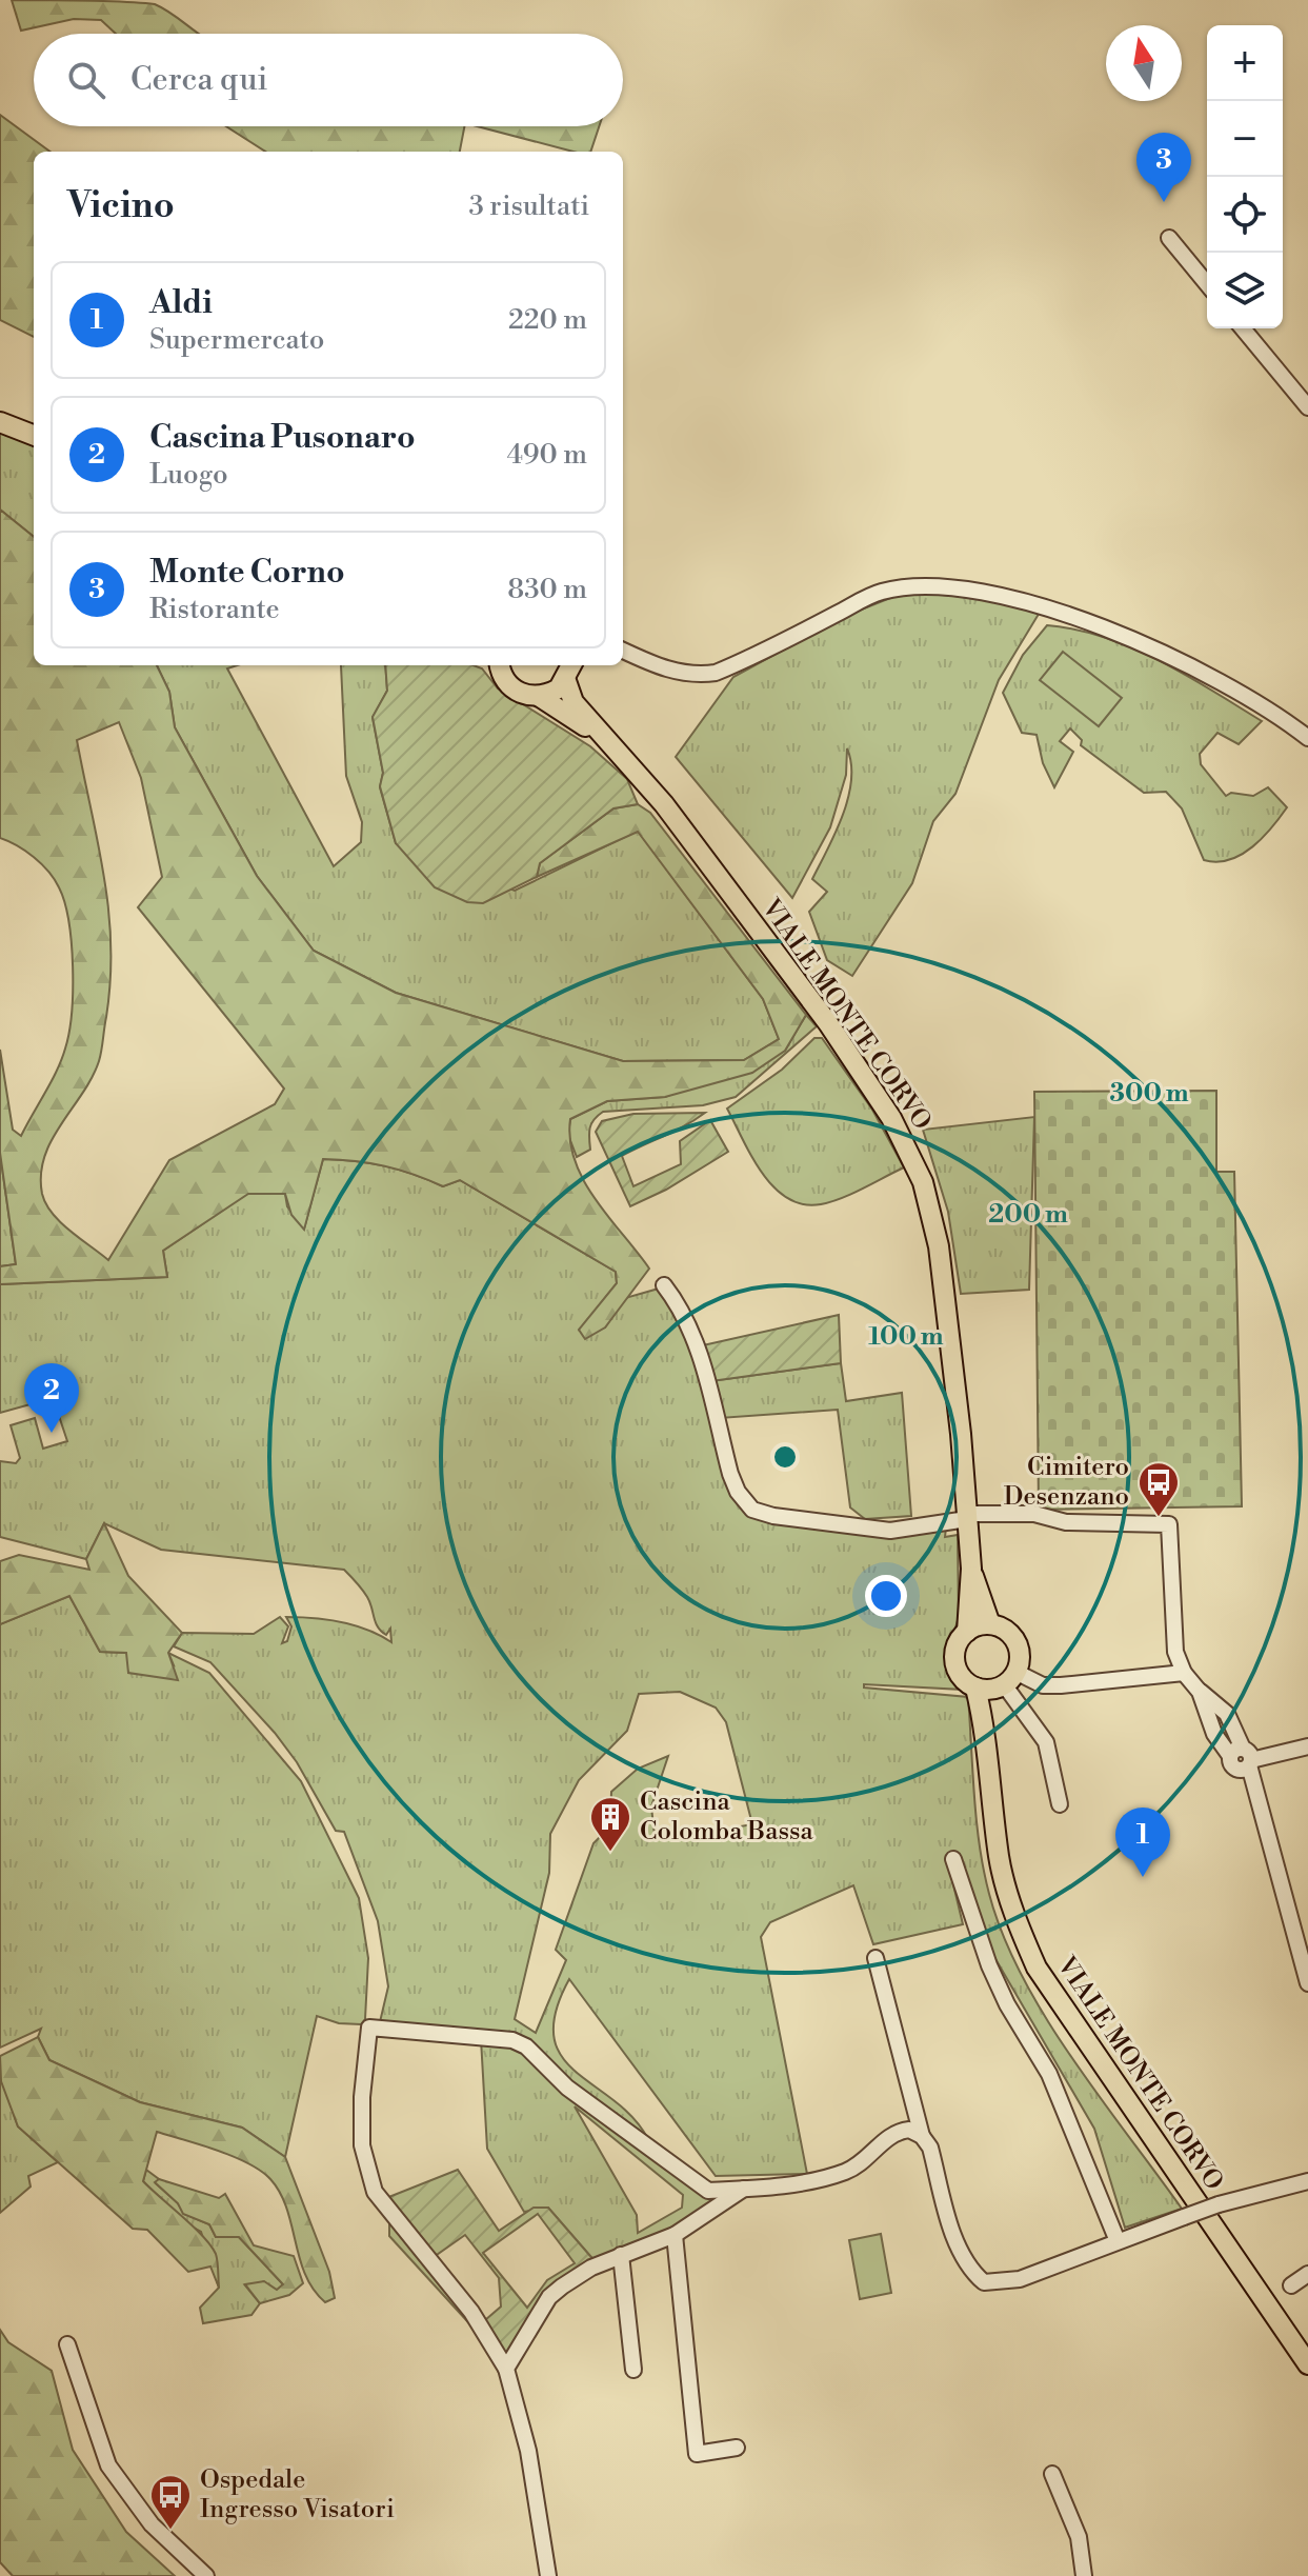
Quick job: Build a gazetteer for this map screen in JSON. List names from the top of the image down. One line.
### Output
{"streets":{"main road":["VIALE MONTE CORVO"]},"places":{"bus stop":["Cimitero Desenzano","Ospedale Ingresso Visatori"],"building":["Cascina Colomba Bassa"]},"north":"top","page":{"map_buttons":["+","−"],"search":"Cerca qui","pins":["3","2","1"],"heading":["Vicino","3 risultati"],"list":[{"mark":"1","name":"Aldi","note":"Supermercato","value":"220 m"},{"mark":"2","name":"Cascina Pusonaro","note":"Luogo","value":"490 m"},{"mark":"3","name":"Monte Corno","note":"Ristorante","value":"830 m"}]},"rings":["300 m","200 m","100 m"]}
